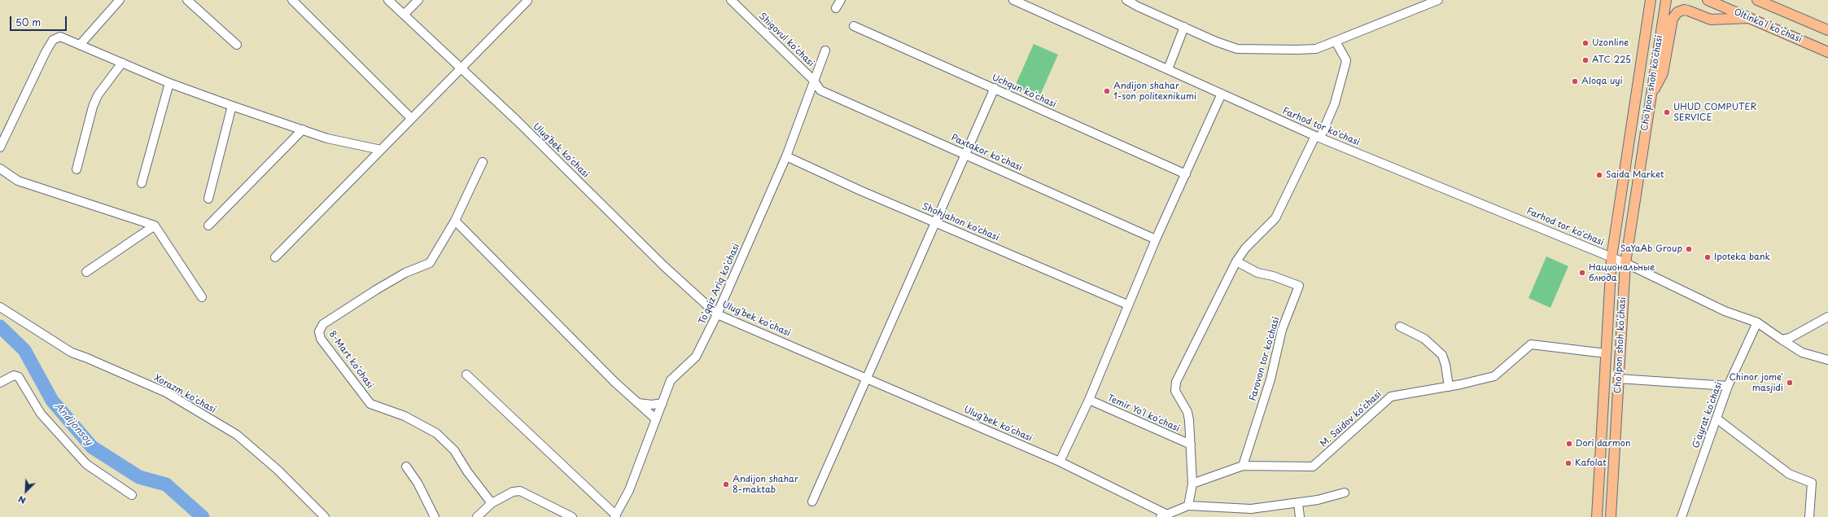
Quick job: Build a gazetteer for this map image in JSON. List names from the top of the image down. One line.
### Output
{"streets":{"main road":["Oltinkoʻl koʻchasi","Choʻlpon shoh koʻchasi"],"street":["Shigovul koʻchasi","Uchqun koʻchasi","Farhod tor ko'chasi","Ulugʻbek koʻchasi","Paxtakor koʻchasi","Shohjahon ko'chasi","Toʻqqiz Ariq koʻchasi","Farovon tor ko'chasi","8-Mart koʻchasi","Xorazm koʻchasi","Temir Yoʻl koʻchasi","Gʻayrat koʻchasi","M. Saidov koʻchasi"]},"crossings":[["Shigovul koʻchasi","Paxtakor koʻchasi"],["Shigovul koʻchasi","Toʻqqiz Ariq koʻchasi"],["Choʻlpon shoh koʻchasi","Farhod tor ko'chasi"],["Choʻlpon shoh koʻchasi","M. Saidov koʻchasi"],["Ulugʻbek koʻchasi","Toʻqqiz Ariq koʻchasi"],["Paxtakor koʻchasi","Toʻqqiz Ariq koʻchasi"],["Shohjahon ko'chasi","Toʻqqiz Ariq koʻchasi"],["Farovon tor ko'chasi","M. Saidov koʻchasi"]],"water":["Andijonsoy"],"places":["Uzonline","АТС 225","Aloqa uyi","Andijon shahar 1-son politexnikumi","UHUD COMPUTER SERVICE","Saida Market","SaYaAb Group","Ipoteka bank","Национальные блюда","Chinor jome' masjidi","Dori darmon","Kafolat","Andijon shahar 8-maktab"],"scale_bar":"50 m","north":"bottom left"}
